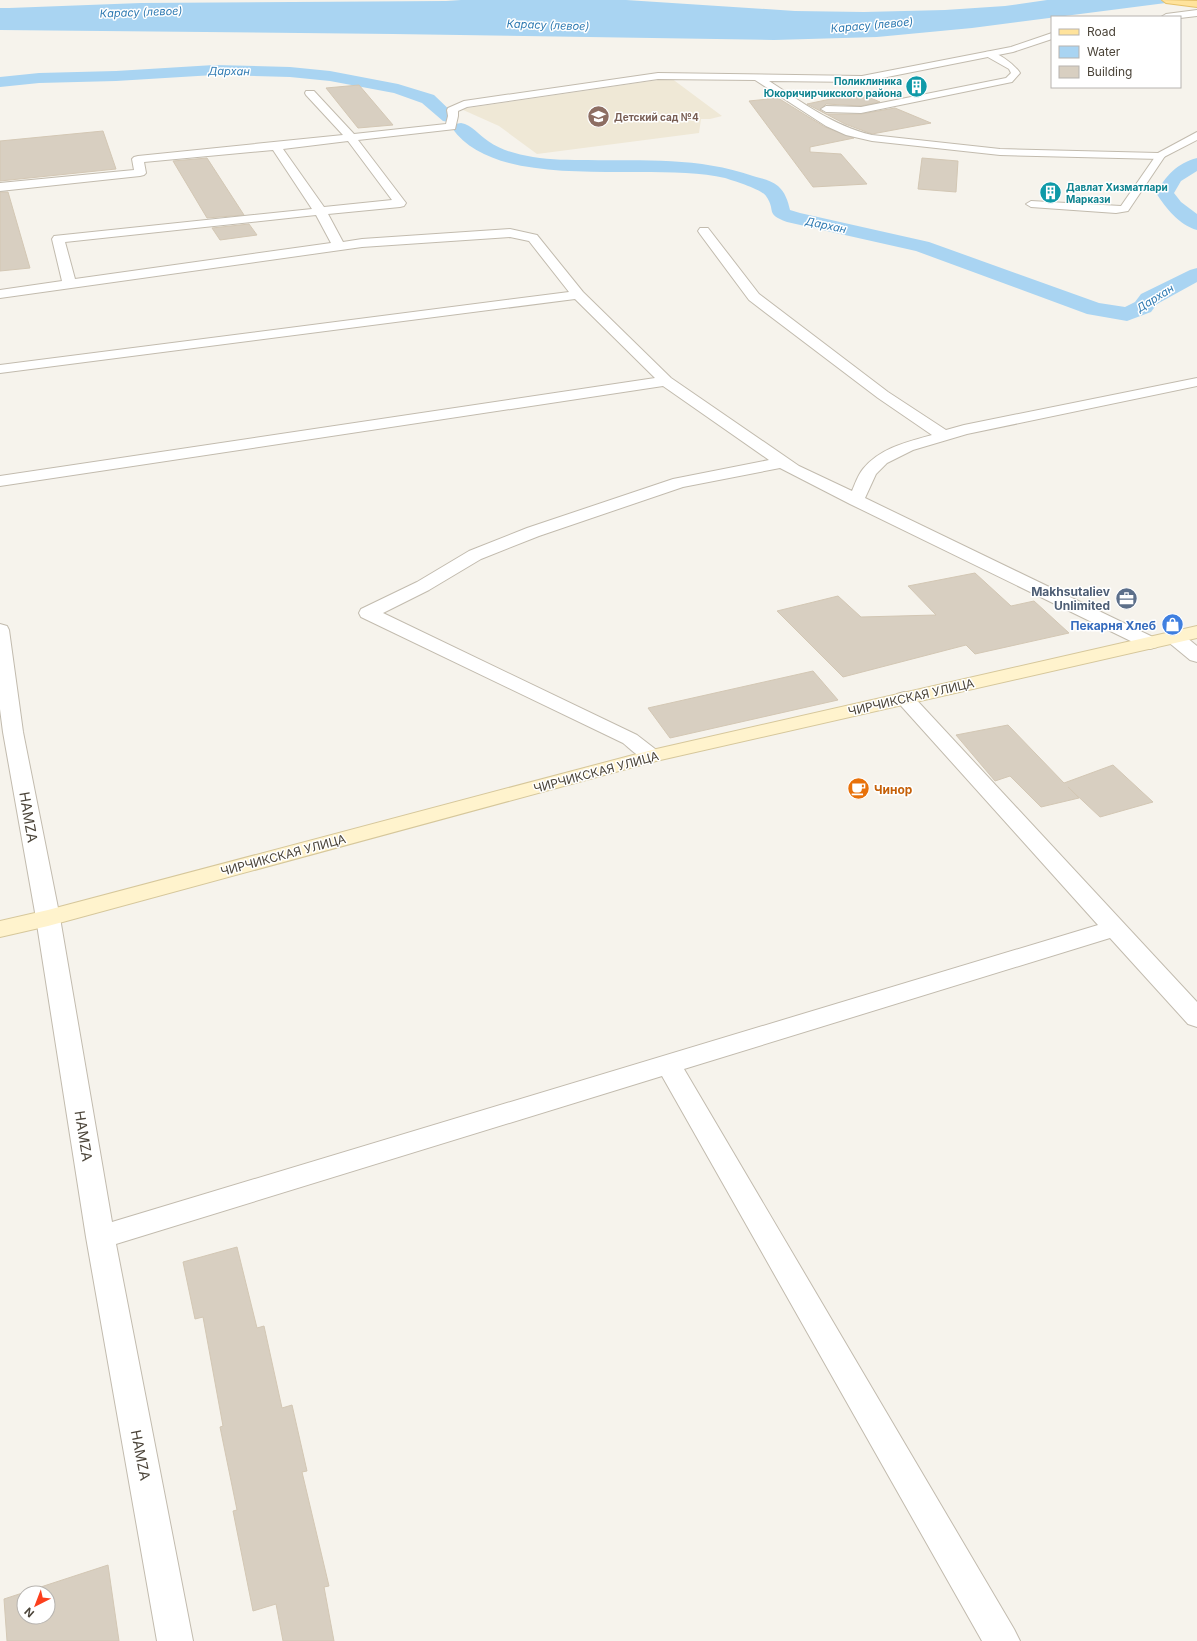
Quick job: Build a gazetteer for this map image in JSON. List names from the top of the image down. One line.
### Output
{"streets":{"main road":["ЧИРЧИКСКАЯ УЛИЦА"],"street":["HAMZA"]},"crossings":[["ЧИРЧИКСКАЯ УЛИЦА","HAMZA"]],"water":["Карасу (левое)","Дархан"],"places":{"building":["Поликлиника Юкоричирчикского района","Давлат Хизматлари Маркази"],"school or university":["Детский сад №4"],"office":["Makhsutaliev Unlimited"],"shop":["Пекарня Хлеб"],"cafe":["Чинор"]},"legend":["Road","Water","Building"],"north":"bottom left"}
